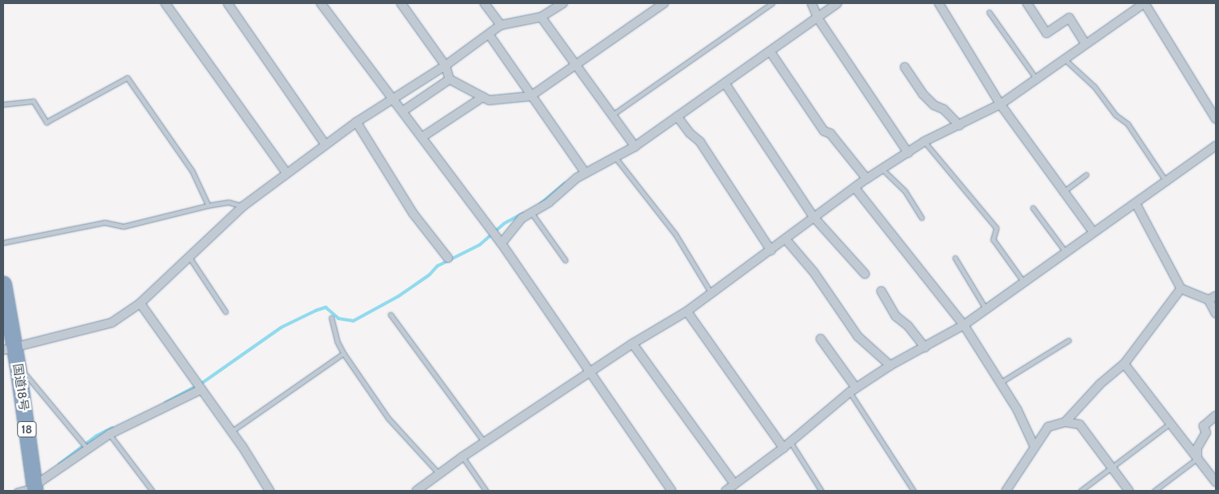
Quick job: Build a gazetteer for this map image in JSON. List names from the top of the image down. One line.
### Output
{"streets":{"highway":["国道18号","18"]}}
